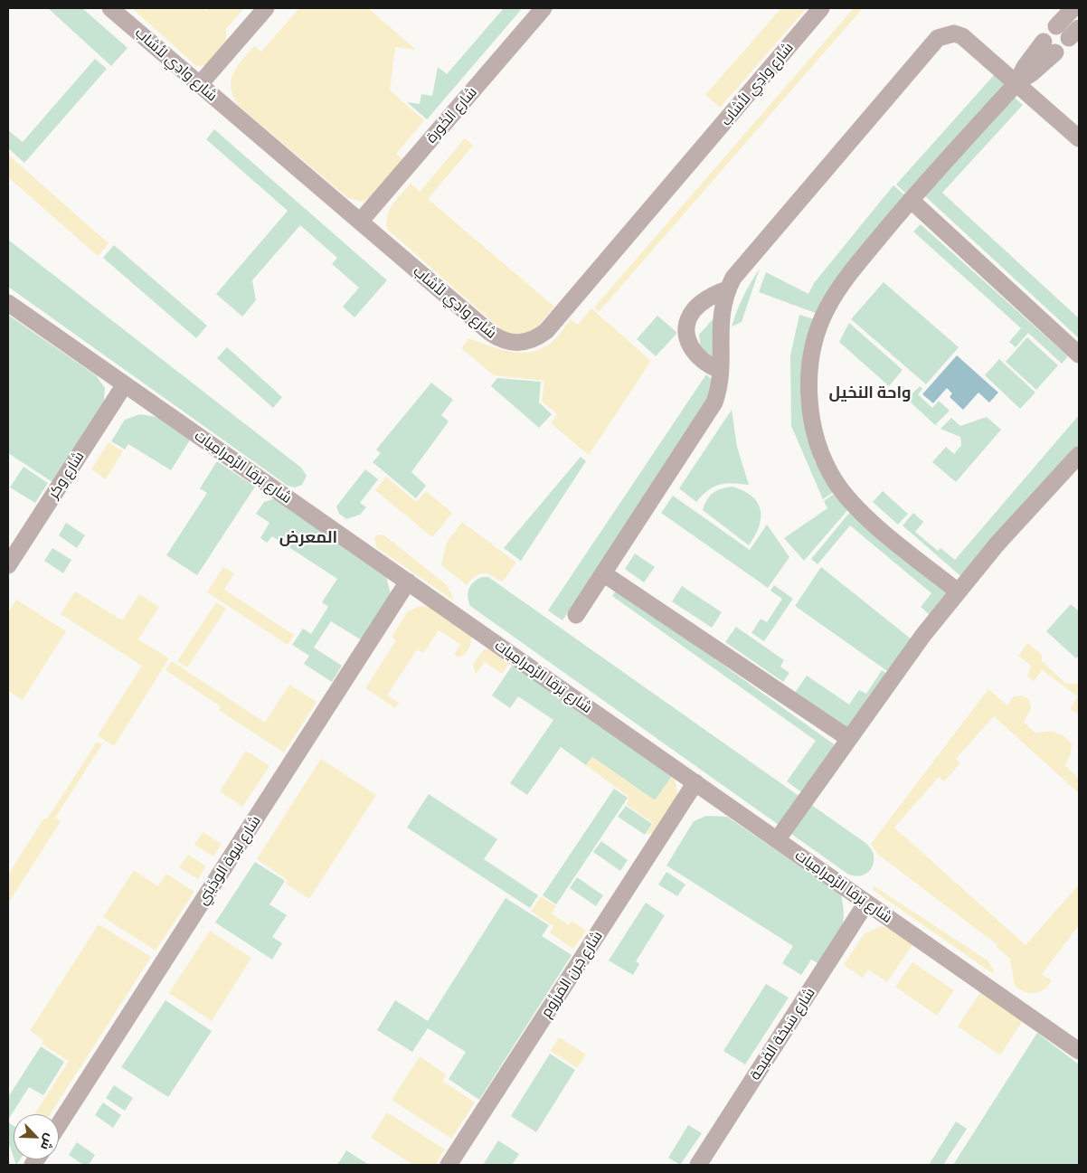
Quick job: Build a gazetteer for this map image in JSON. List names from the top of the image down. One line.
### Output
{"streets":{"street":["شارع وادِي لأشاب","شارع الخُورة","شارع بَرقا الرَّمرامِيات","شارع وكر","شارع نيوة الوذَيني","شارع جَرن المَرزُوم","شارع سَبخة الفَيحة"]},"crossings":[["شارع وادِي لأشاب","شارع الخُورة"],["شارع بَرقا الرَّمرامِيات","شارع وكر"],["شارع بَرقا الرَّمرامِيات","شارع نيوة الوذَيني"],["شارع بَرقا الرَّمرامِيات","شارع جَرن المَرزُوم"],["شارع بَرقا الرَّمرامِيات","شارع سَبخة الفَيحة"]],"districts":["واحة النخيل","المعرض"],"north":"bottom right"}
